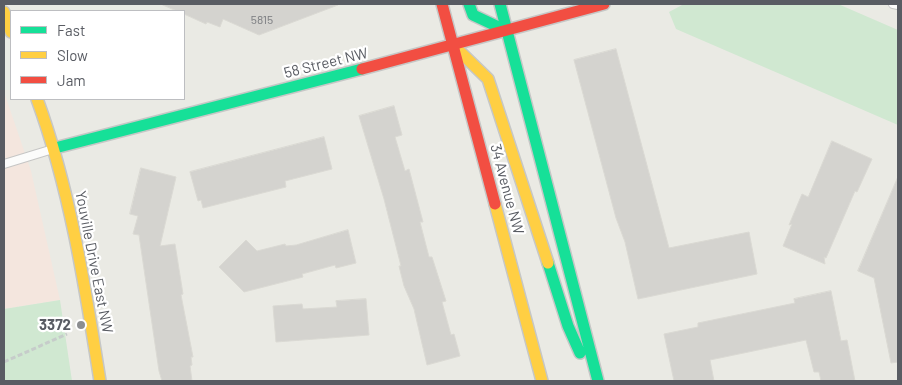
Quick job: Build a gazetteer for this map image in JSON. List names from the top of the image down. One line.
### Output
{"streets":{"main road":["58 Street NW","34 Avenue NW","Youville Drive East NW"]},"crossings":[["58 Street NW","34 Avenue NW"],["58 Street NW","Youville Drive East NW"]],"places":["3372"],"house_numbers":["5815"],"legend":["Fast","Slow","Jam"]}
